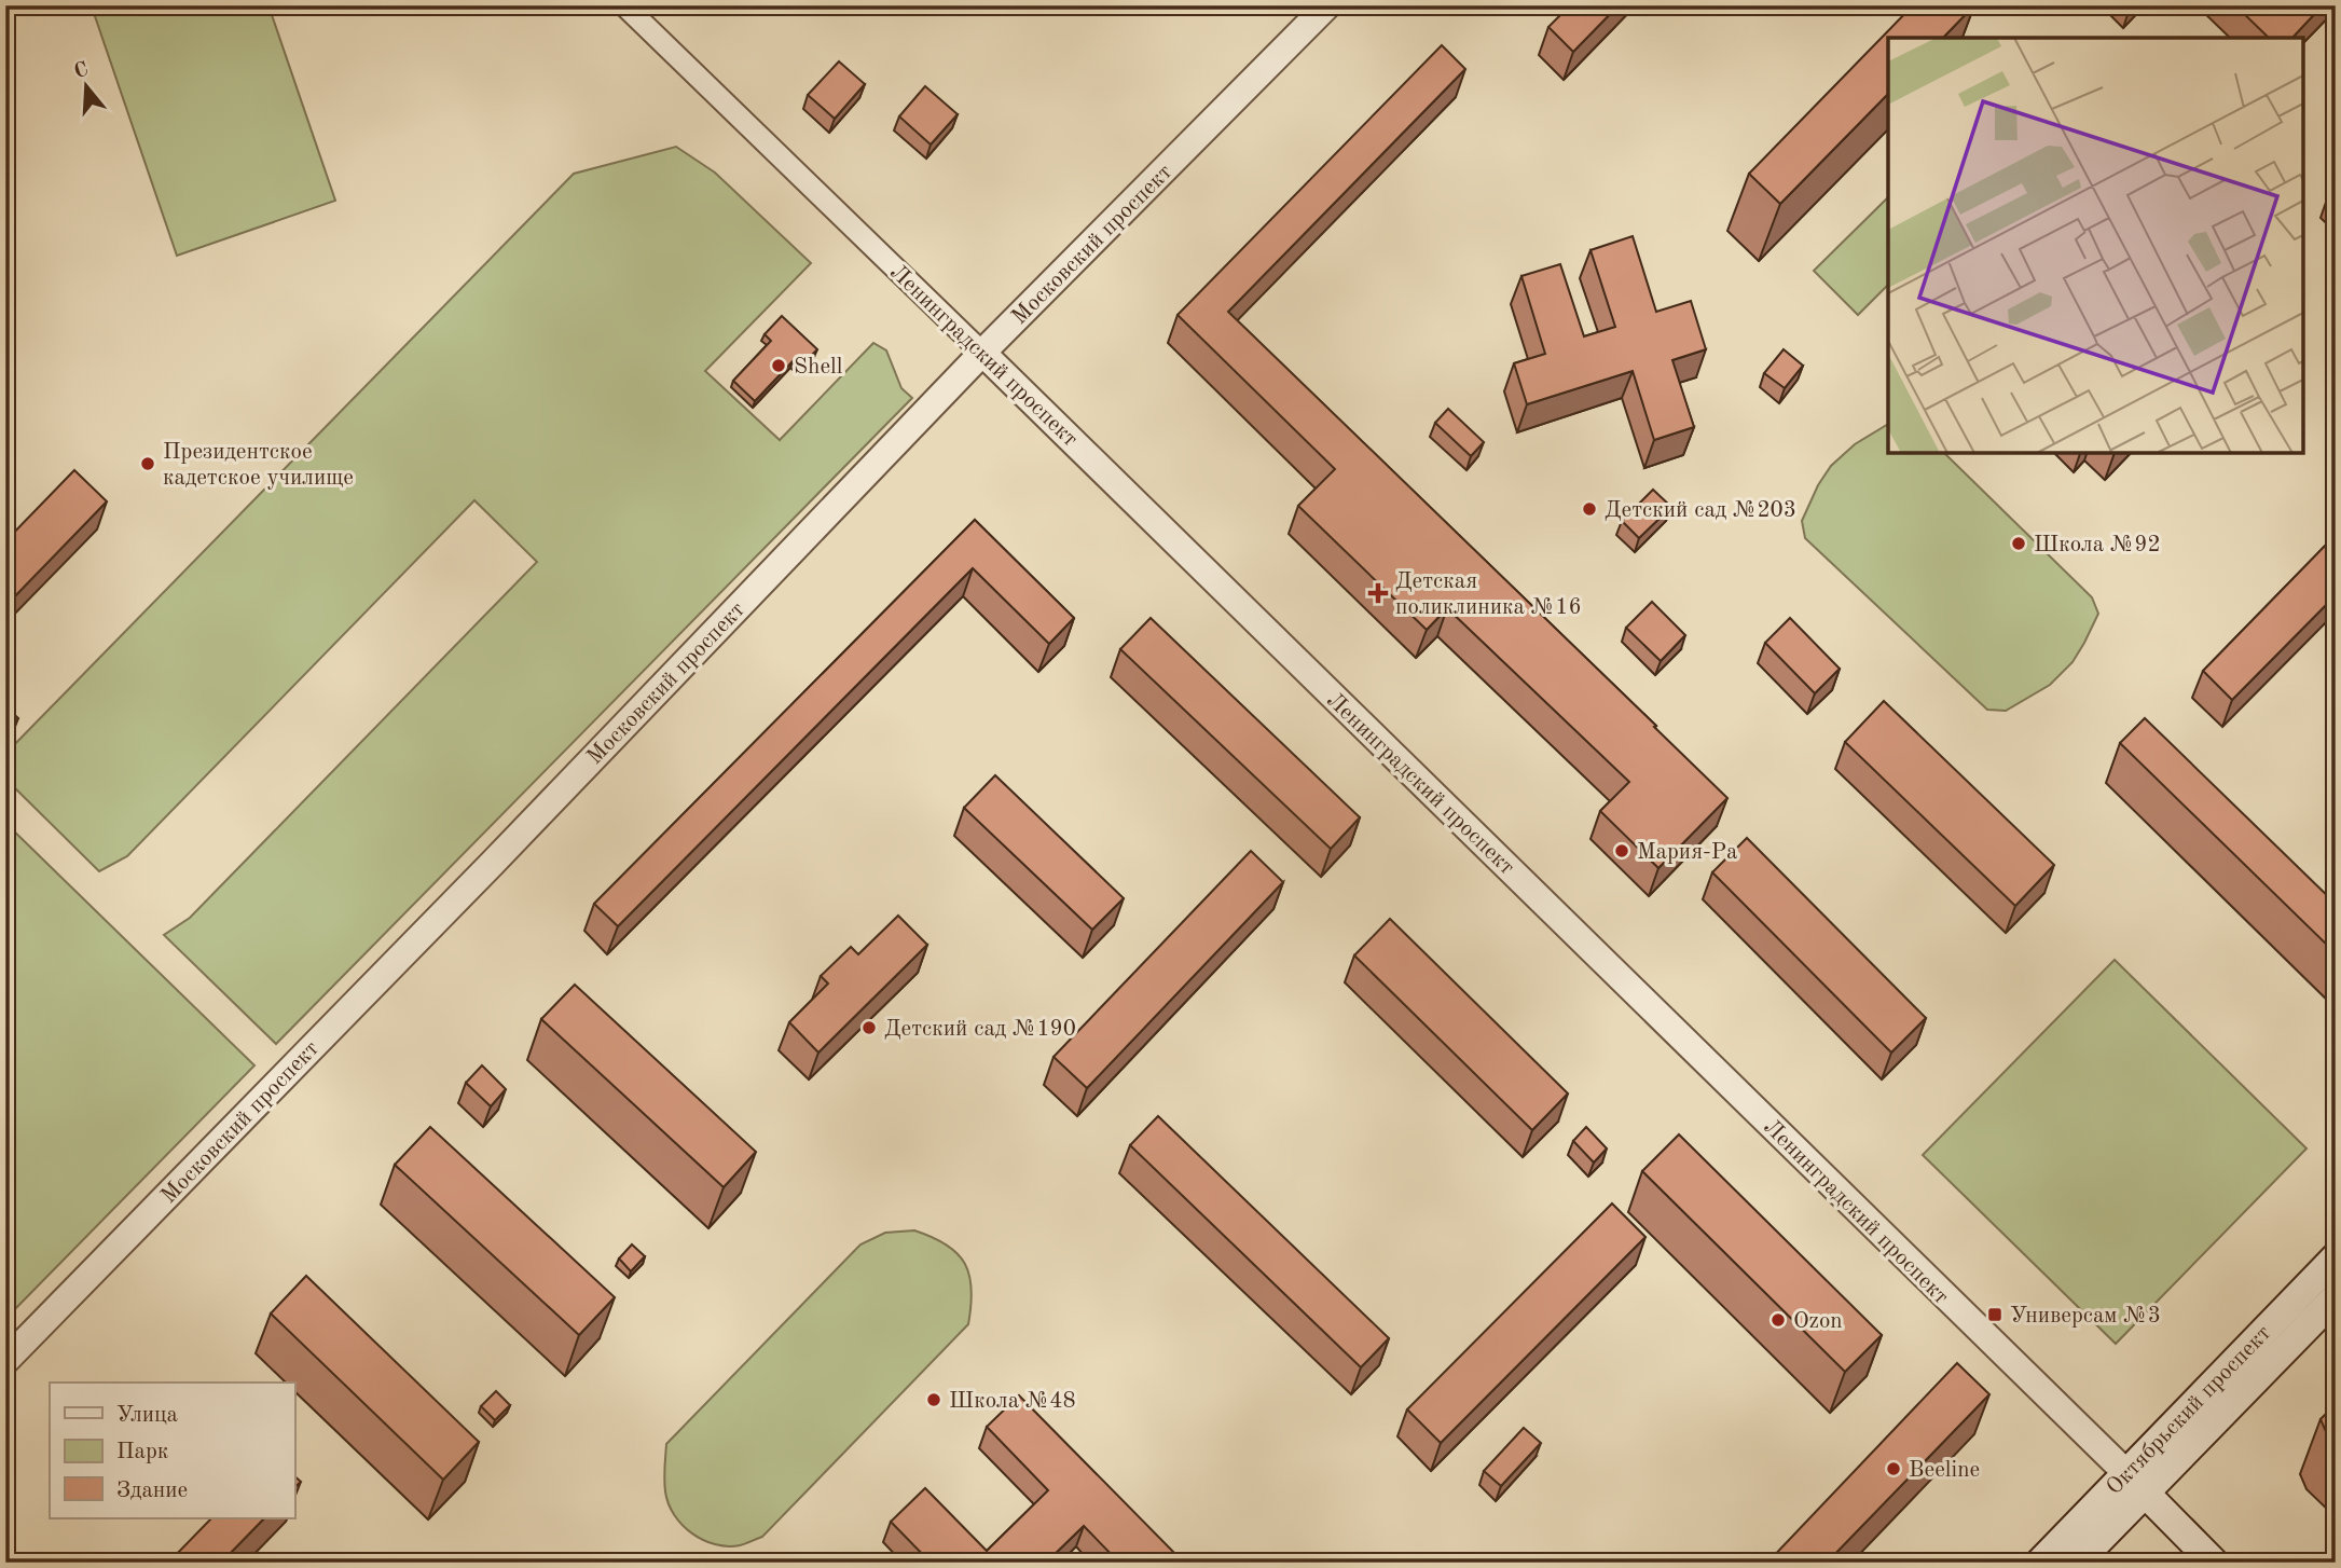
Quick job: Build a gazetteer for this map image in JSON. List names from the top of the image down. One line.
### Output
{"streets":{"main road":["Ленинградский проспект","Октябрьский проспект"],"street":["Московский проспект"]},"crossings":[["Московский проспект","Ленинградский проспект"],["Ленинградский проспект","Октябрьский проспект"]],"places":{"other":["Shell","Президентское кадетское училище","Детский сад №203","Школа №92","Мария-Ра","Детский сад №190","Ozon","Школа №48","Beeline"],"health":["Детская поликлиника №16"],"transit":["Универсам №3"]},"legend":["Улица","Парк","Здание"],"north":"top"}
